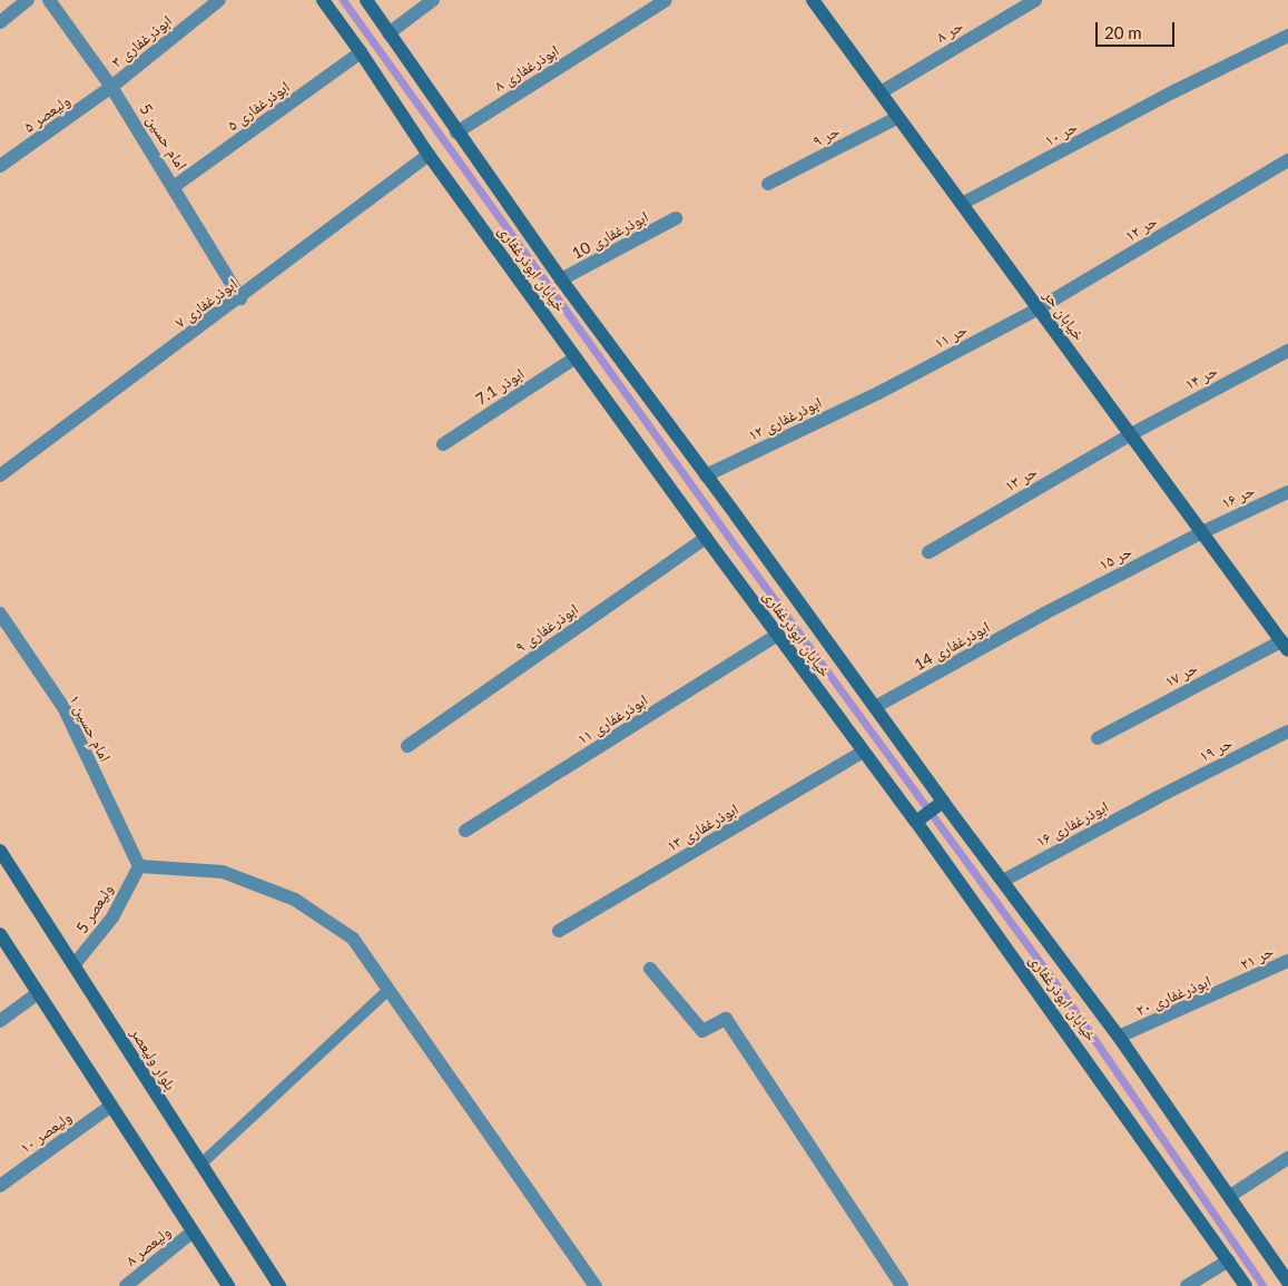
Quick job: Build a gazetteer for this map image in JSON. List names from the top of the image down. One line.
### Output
{"streets":{"street":["حر ۸","ابوذرغفاری ۳","ابوذرغفاری ۸","ابوذرغفاری ۵","ولیعصر ۵","حر ۱۰","حر ۹","امام حسین 5","حر ۱۲","ابوذرغفاری 10","خیابان ابوذرغفاری","ابوذرغفاری ۷","خیابان حر","حر ۱۱","حر ۱۴","ابوذر 7.1","ابوذرغفاری ۱۲","حر ۱۳","حر ۱۶","حر ۱۵","ابوذرغفاری ۹","ابوذرغفاری 14","حر ۱۷","ابوذرغفاری ۱۱","امام حسین ۱","حر ۱۹","ابوذرغفاری ۱۶","ابوذرغفاری ۱۳","ولیعصر 5","حر ۲۱","ابوذرغفاری ۲۰","بلوار ولیعصر","ولیعصر ۱۰","ولیعصر ۸"]},"crossings":[["حر ۸","خیابان حر"],["ابوذرغفاری ۳","ولیعصر ۵"],["ابوذرغفاری ۳","امام حسین 5"],["ابوذرغفاری ۸","خیابان ابوذرغفاری"],["ابوذرغفاری ۵","امام حسین 5"],["ابوذرغفاری ۵","خیابان ابوذرغفاری"],["ولیعصر ۵","امام حسین 5"],["حر ۱۰","خیابان حر"],["حر ۹","خیابان حر"],["امام حسین 5","ابوذرغفاری ۷"],["حر ۱۲","خیابان حر"],["حر ۱۲","حر ۱۱"],["ابوذرغفاری 10","خیابان ابوذرغفاری"],["خیابان ابوذرغفاری","ابوذرغفاری ۷"],["خیابان ابوذرغفاری","ابوذر 7.1"],["خیابان ابوذرغفاری","ابوذرغفاری ۱۲"],["خیابان ابوذرغفاری","ابوذرغفاری ۹"],["خیابان ابوذرغفاری","ابوذرغفاری 14"],["خیابان ابوذرغفاری","ابوذرغفاری ۱۱"],["خیابان ابوذرغفاری","ابوذرغفاری ۱۶"],["خیابان ابوذرغفاری","ابوذرغفاری ۱۳"],["خیابان ابوذرغفاری","ابوذرغفاری ۲۰"],["خیابان حر","حر ۱۱"],["خیابان حر","حر ۱۴"],["خیابان حر","حر ۱۳"],["خیابان حر","حر ۱۶"],["خیابان حر","حر ۱۵"],["خیابان حر","حر ۱۷"],["حر ۱۱","ابوذرغفاری ۱۲"],["حر ۱۴","حر ۱۳"],["حر ۱۶","حر ۱۵"],["حر ۱۵","ابوذرغفاری 14"],["امام حسین ۱","ولیعصر 5"],["حر ۱۹","ابوذرغفاری ۱۶"],["ولیعصر 5","بلوار ولیعصر"],["حر ۲۱","ابوذرغفاری ۲۰"]],"scale_bar":"20 m"}
